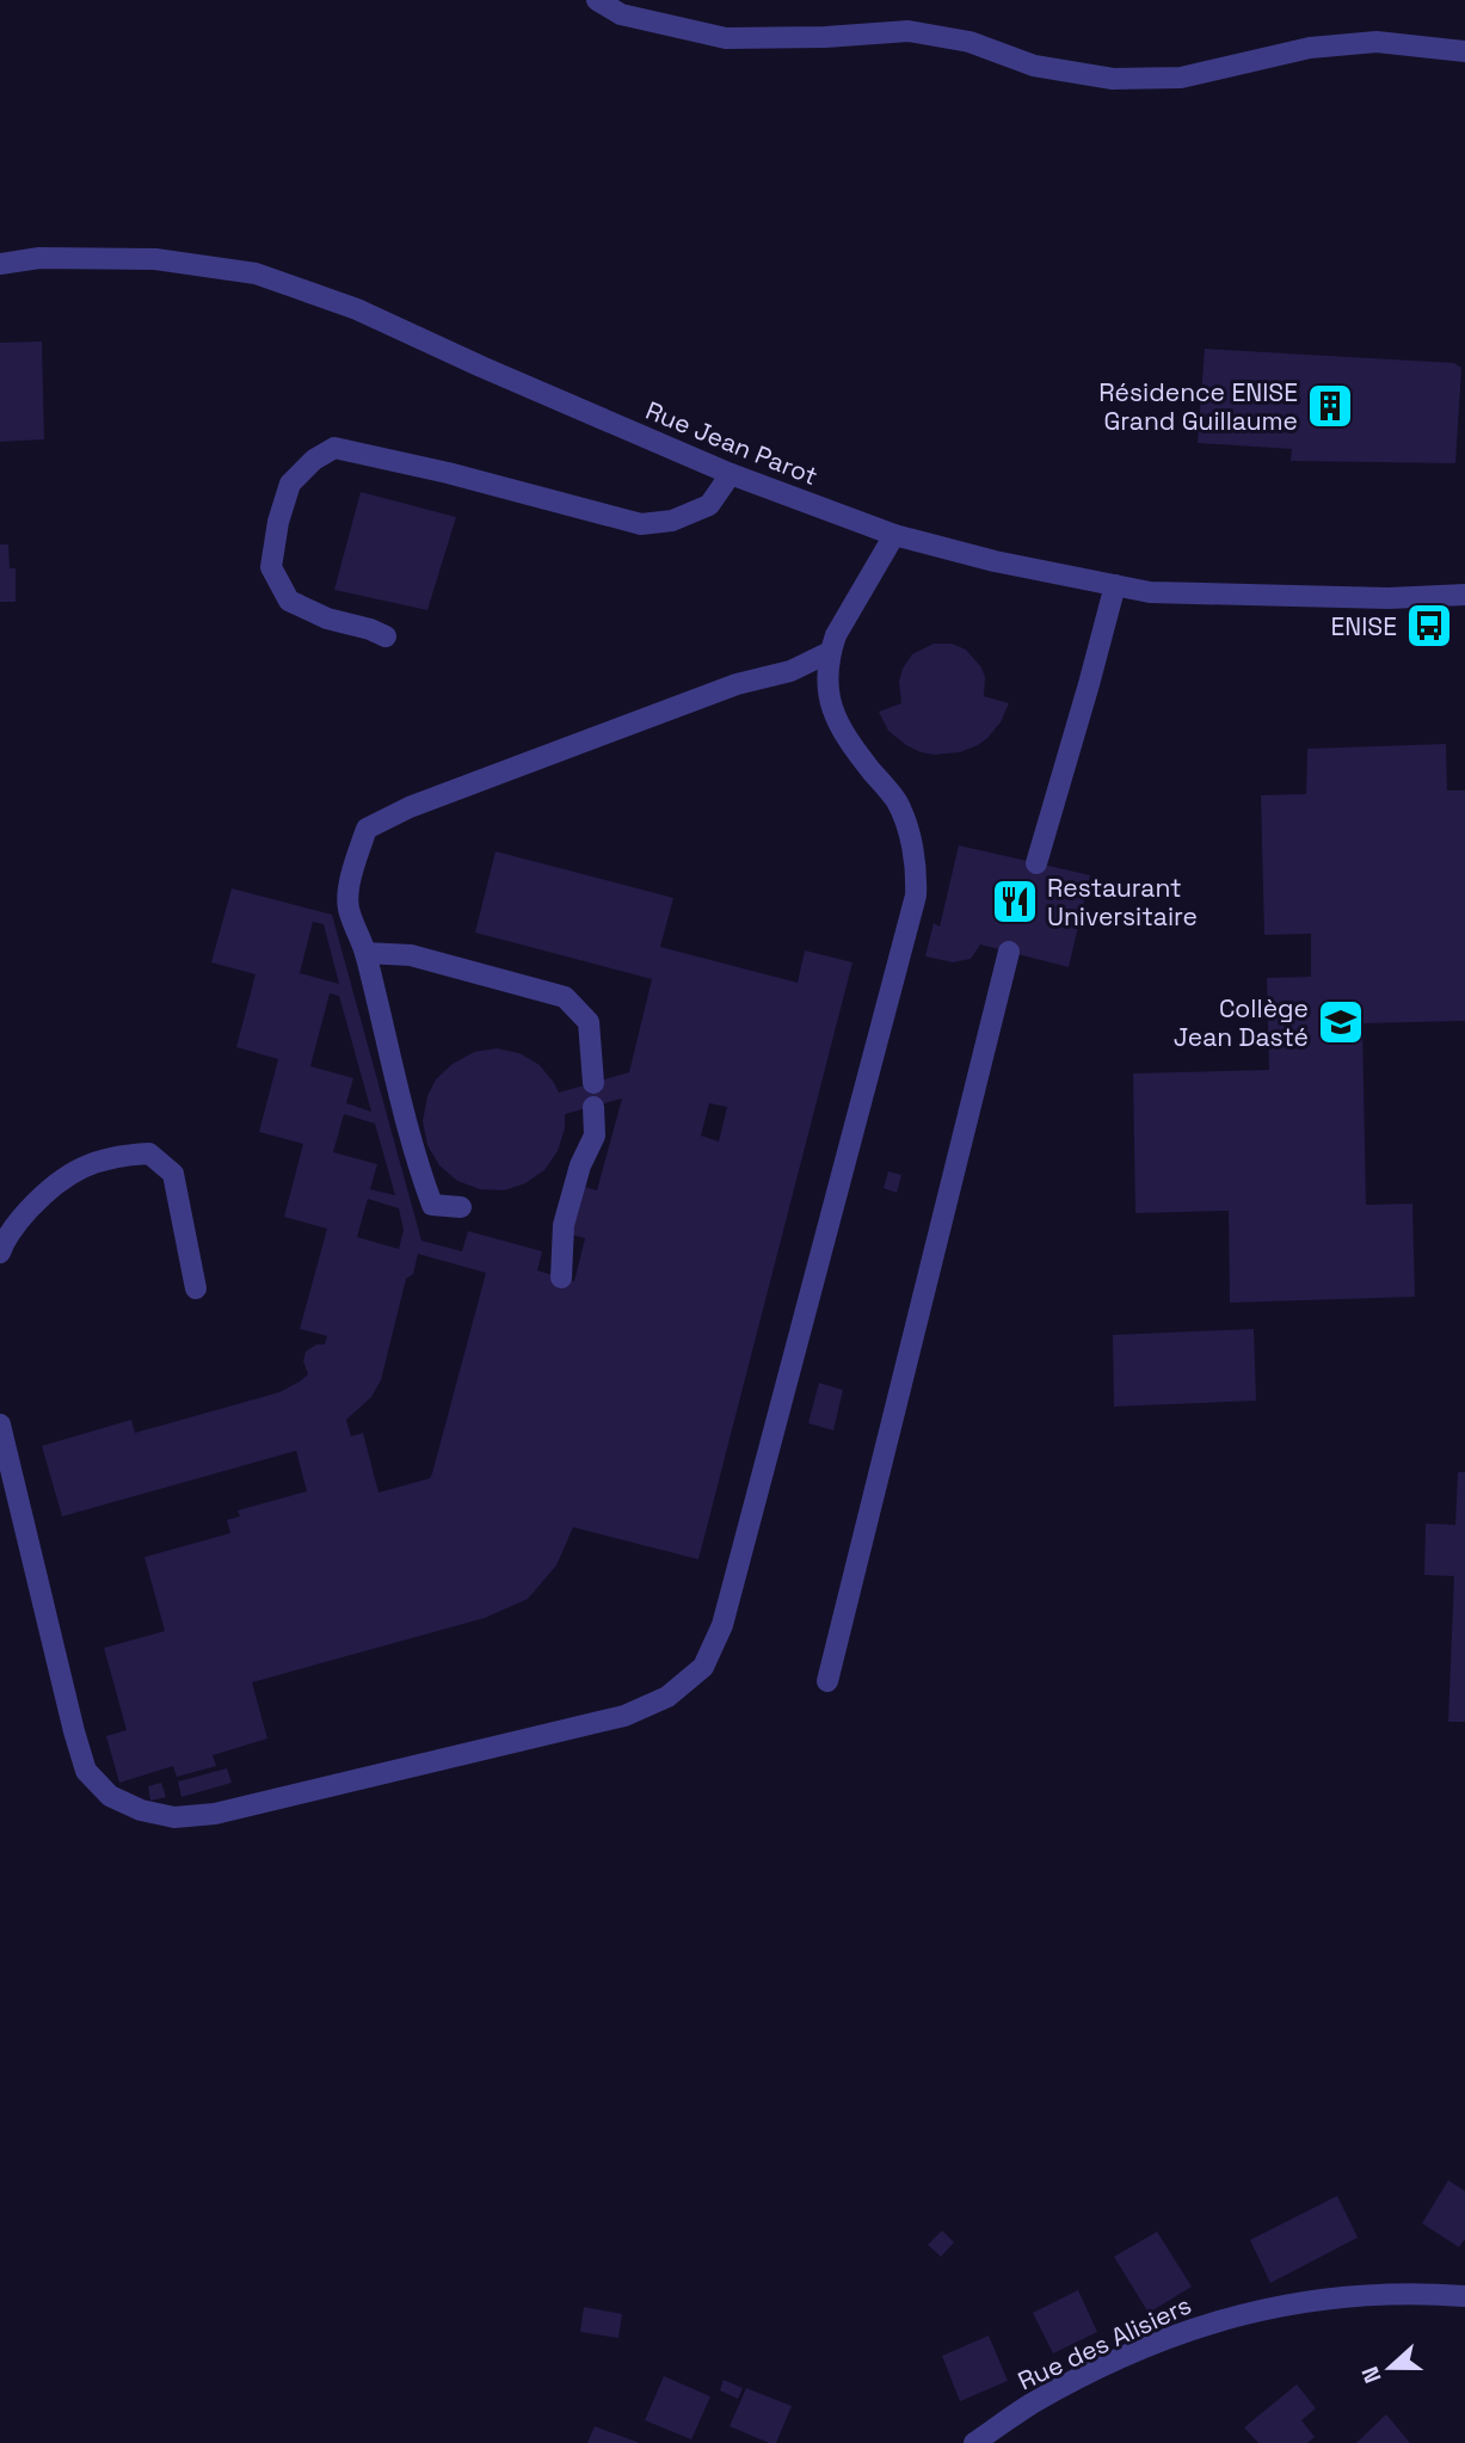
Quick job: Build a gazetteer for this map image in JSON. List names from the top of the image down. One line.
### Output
{"streets":{"street":["Rue Jean Parot","Rue des Alisiers"]},"places":{"building":["Résidence ENISE Grand Guillaume"],"bus stop":["ENISE"],"restaurant":["Restaurant Universitaire"],"school or university":["Collège Jean Dasté"]},"north":"left"}
